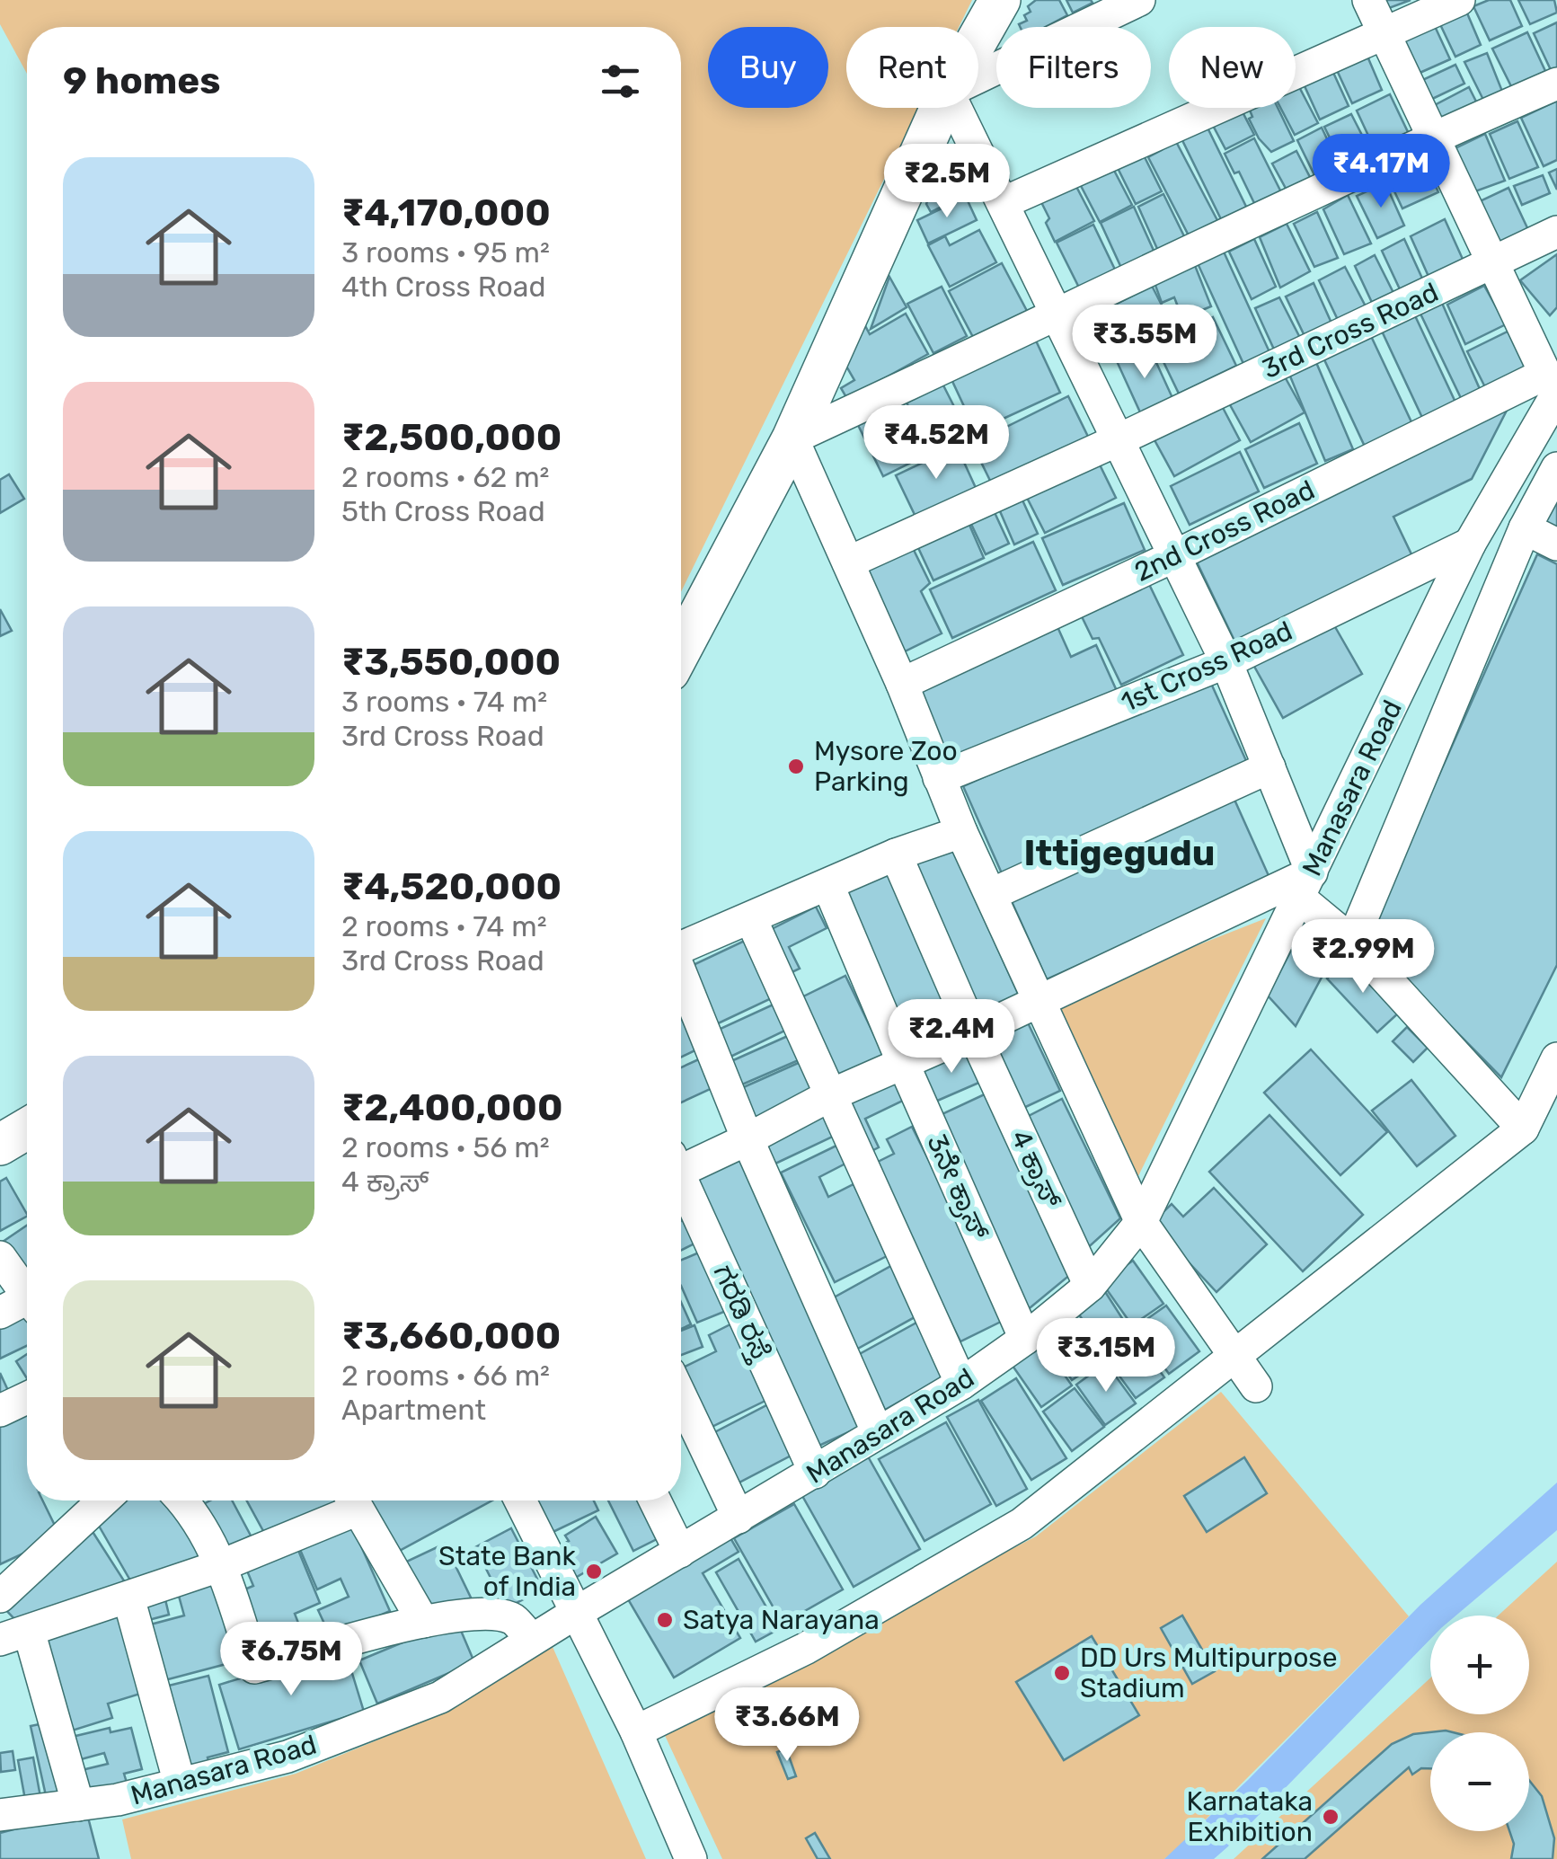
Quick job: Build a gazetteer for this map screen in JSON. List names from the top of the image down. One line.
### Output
{"streets":{"street":["3rd Cross Road","2nd Cross Road","1st Cross Road","Manasara Road","4 ಕ್ರಾಸ್","3ನೆೇ ಕ್ರಾಸ್","ಗರಡಿ ರಸ್ತೆ"]},"crossings":[["2nd Cross Road","Manasara Road"],["1st Cross Road","Manasara Road"],["Manasara Road","4 ಕ್ರಾಸ್"],["Manasara Road","3ನೆೇ ಕ್ರಾಸ್"],["Manasara Road","ಗರಡಿ ರಸ್ತೆ"]],"districts":["Ittigegudu"],"places":["Mysore Zoo Parking","State Bank of India","Satya Narayana","DD Urs Multipurpose Stadium","Karnataka Exhibition"],"page":{"chip":["Buy","Rent","Filters","New"],"heading":"9 homes","price":["₹4.17M","₹2.5M","₹3.55M","₹4.52M","₹2.99M","₹2.4M","₹3.15M","₹6.75M","₹3.66M"],"list":[{"name":"₹4,170,000","note":"3 rooms · 95 m² · 4th Cross Road"},{"name":"₹2,500,000","note":"2 rooms · 62 m² · 5th Cross Road"},{"name":"₹3,550,000","note":"3 rooms · 74 m² · 3rd Cross Road"},{"name":"₹4,520,000","note":"2 rooms · 74 m² · 3rd Cross Road"},{"name":"₹2,400,000","note":"2 rooms · 56 m² · 4 ಕ್ರಾಸ್"},{"name":"₹3,660,000","note":"2 rooms · 66 m² · Apartment"}],"map_buttons":["+","−"]}}
